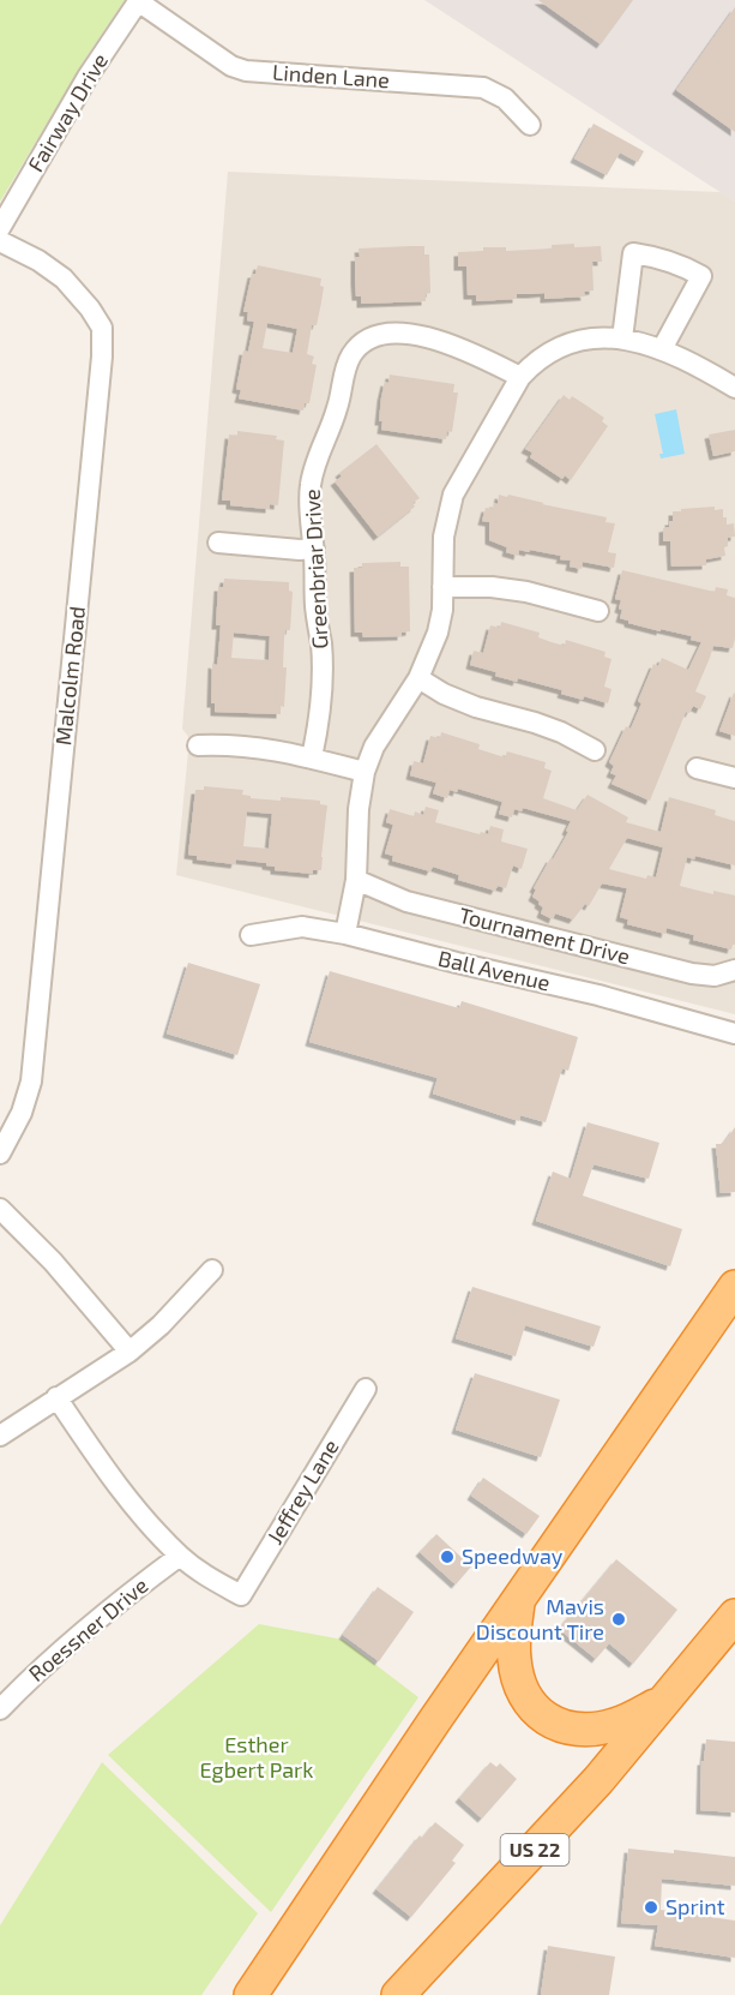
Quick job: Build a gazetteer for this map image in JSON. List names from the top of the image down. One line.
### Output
{"streets":{"highway":["US 22"],"street":["Linden Lane","Fairway Drive","Greenbriar Drive","Malcolm Road","Tournament Drive","Ball Avenue","Jeffrey Lane","Roessner Drive"]},"crossings":[["Linden Lane","Fairway Drive"],["Jeffrey Lane","Roessner Drive"]],"parks":["Esther Egbert Park"],"places":["Speedway","Mavis Discount Tire","Sprint"]}
